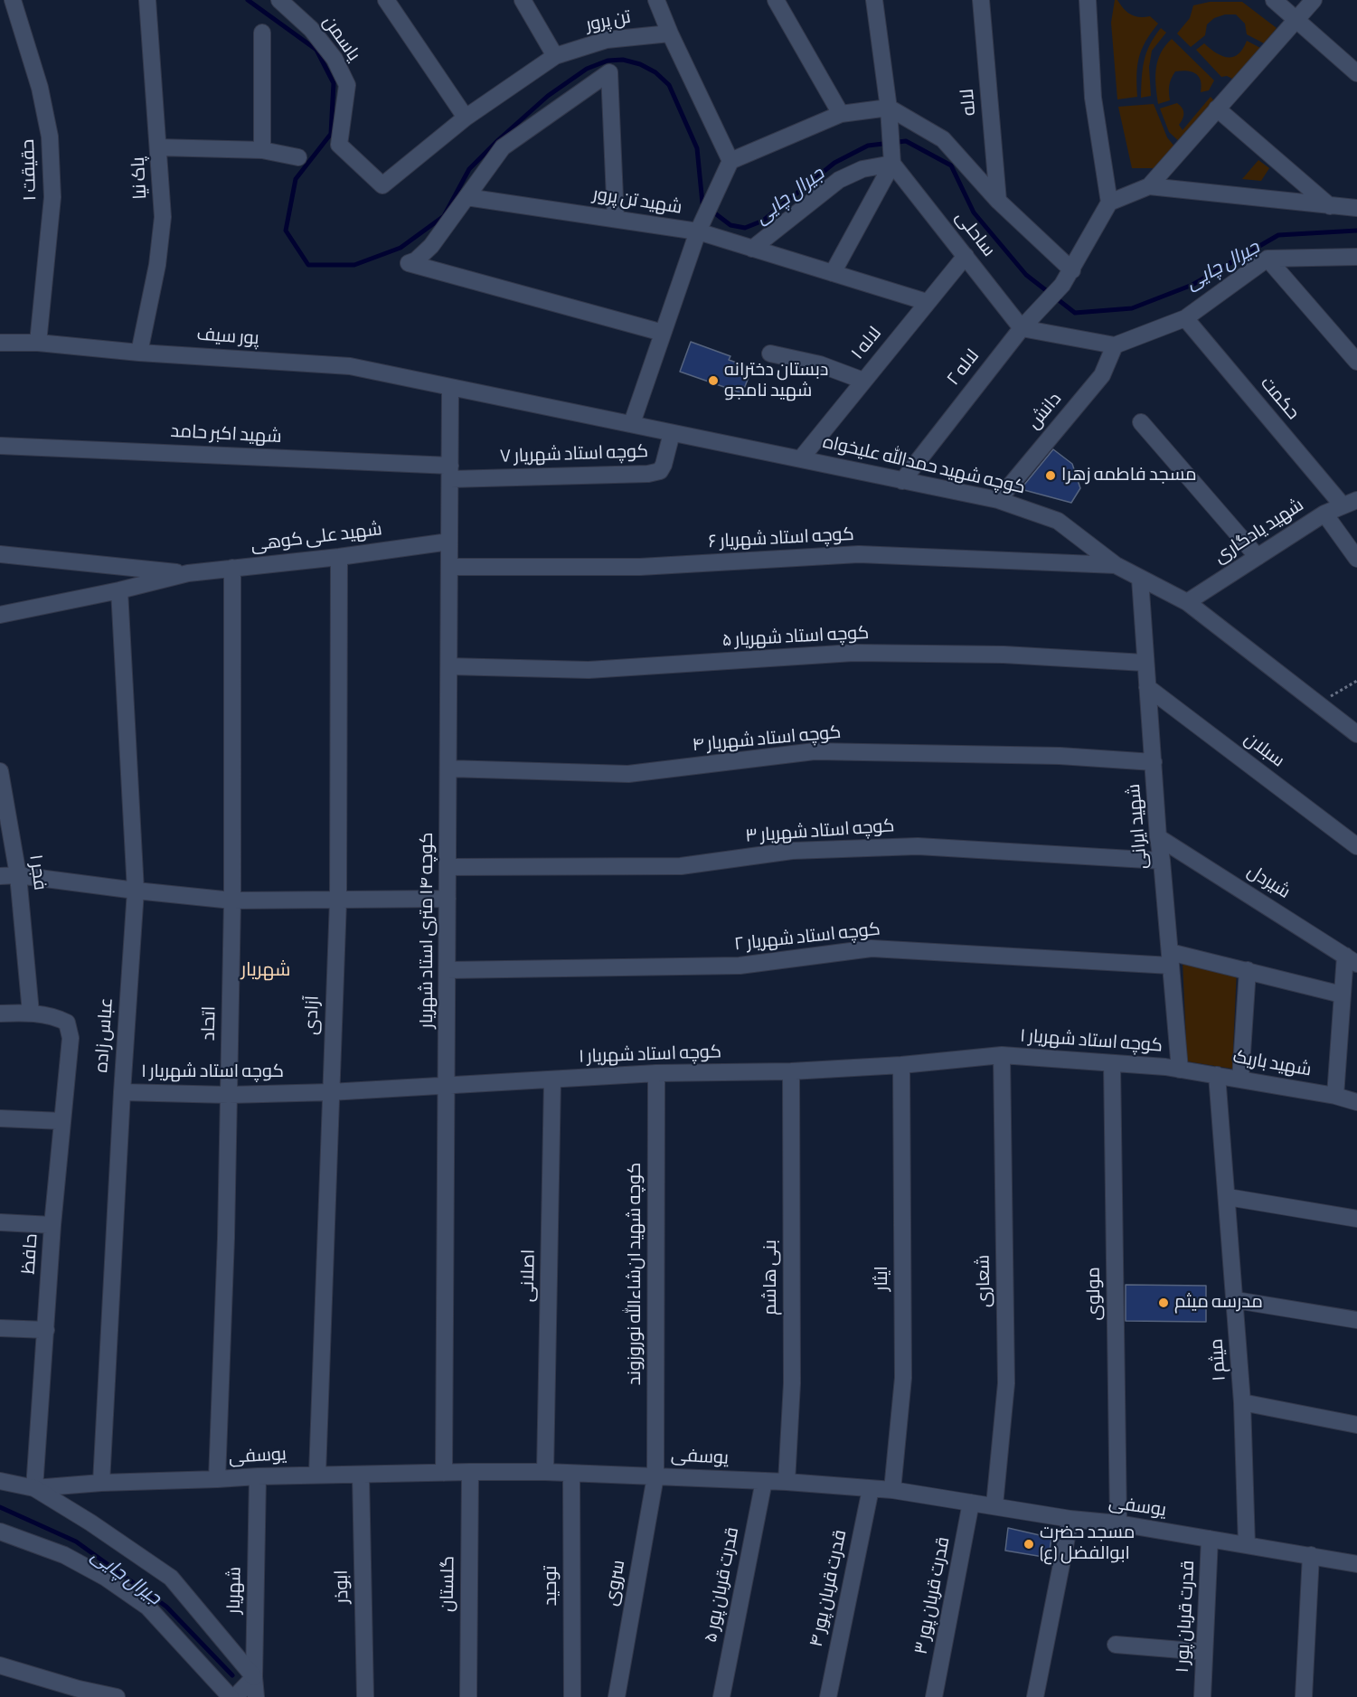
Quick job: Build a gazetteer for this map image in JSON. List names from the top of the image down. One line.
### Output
{"streets":{"street":["تن پرور","یاسمن","لاله","حقیقت ۱","پاک نیا","شهید تن پرور","ساحلی","پور سیف","لاله ۱","لاله ۲","حکمت","دانش","شهید اکبر حامد","کوچه استاد شهریار ۷","کوچه شهید حمدالله علیخواه","شهید یادگاری","شهید علی کوهی","کوچه استاد شهریار ۶","کوچه استاد شهریار ۵","کوچه استاد شهریار ۴","سبلان","شهید ایرانی","کوچه استاد شهریار ۳","فجر ۱","شیردل","کوچه ۱۴ متری استاد شهریار","کوچه استاد شهریار ۲","آزادی","اتحاد","عباس زاده","کوچه استاد شهریار ۱","شهید باریک","حافظ","کوچه شهید ان‌شاءالله نوروزوند","اصلانی","بنی هاشم","ایثار","شعاری","مولوی","میثم ۱","یوسفی","سروی","گلستان","قدرت قربان پور ۵","توحید","ابوذر","قدرت قربان پور ۴","شهریار","قدرت قربان پور ۳","قدرت قربان پور ۱"]},"crossings":[["تن پرور","یاسمن"],["حقیقت ۱","پور سیف"],["پاک نیا","پور سیف"],["شهید تن پرور","کوچه شهید حمدالله علیخواه"],["ساحلی","لاله ۱"],["ساحلی","لاله ۲"],["پور سیف","کوچه شهید حمدالله علیخواه"],["پور سیف","کوچه ۱۴ متری استاد شهریار"],["لاله ۱","کوچه شهید حمدالله علیخواه"],["لاله ۲","کوچه شهید حمدالله علیخواه"],["حکمت","شهید یادگاری"],["دانش","کوچه شهید حمدالله علیخواه"],["شهید اکبر حامد","کوچه استاد شهریار ۷"],["شهید اکبر حامد","کوچه ۱۴ متری استاد شهریار"],["کوچه استاد شهریار ۷","کوچه شهید حمدالله علیخواه"],["کوچه استاد شهریار ۷","کوچه ۱۴ متری استاد شهریار"],["کوچه شهید حمدالله علیخواه","شهید یادگاری"],["کوچه شهید حمدالله علیخواه","کوچه استاد شهریار ۶"],["کوچه شهید حمدالله علیخواه","شهید ایرانی"],["کوچه شهید حمدالله علیخواه","کوچه ۱۴ متری استاد شهریار"],["شهید علی کوهی","کوچه ۱۴ متری استاد شهریار"],["شهید علی کوهی","آزادی"],["شهید علی کوهی","اتحاد"],["شهید علی کوهی","عباس زاده"],["کوچه استاد شهریار ۶","کوچه ۱۴ متری استاد شهریار"],["کوچه استاد شهریار ۵","شهید ایرانی"],["کوچه استاد شهریار ۵","کوچه ۱۴ متری استاد شهریار"],["کوچه استاد شهریار ۴","شهید ایرانی"],["کوچه استاد شهریار ۴","کوچه ۱۴ متری استاد شهریار"],["سبلان","شهید ایرانی"],["شهید ایرانی","کوچه استاد شهریار ۳"],["شهید ایرانی","شیردل"],["شهید ایرانی","کوچه استاد شهریار ۲"],["شهید ایرانی","کوچه استاد شهریار ۱"],["شهید ایرانی","شهید باریک"],["کوچه استاد شهریار ۳","کوچه ۱۴ متری استاد شهریار"],["فجر ۱","حافظ"],["کوچه ۱۴ متری استاد شهریار","کوچه استاد شهریار ۲"],["کوچه ۱۴ متری استاد شهریار","کوچه استاد شهریار ۱"],["کوچه ۱۴ متری استاد شهریار","یوسفی"],["آزادی","کوچه استاد شهریار ۱"],["آزادی","یوسفی"],["اتحاد","کوچه استاد شهریار ۱"],["اتحاد","یوسفی"],["عباس زاده","کوچه استاد شهریار ۱"],["عباس زاده","یوسفی"],["کوچه استاد شهریار ۱","شهید باریک"],["کوچه استاد شهریار ۱","کوچه شهید ان‌شاءالله نوروزوند"],["کوچه استاد شهریار ۱","اصلانی"],["کوچه استاد شهریار ۱","بنی هاشم"],["کوچه استاد شهریار ۱","ایثار"],["کوچه استاد شهریار ۱","شعاری"],["کوچه استاد شهریار ۱","مولوی"],["شهید باریک","میثم ۱"],["حافظ","یوسفی"],["کوچه شهید ان‌شاءالله نوروزوند","یوسفی"],["کوچه شهید ان‌شاءالله نوروزوند","سروی"],["اصلانی","یوسفی"],["بنی هاشم","یوسفی"],["ایثار","یوسفی"],["شعاری","یوسفی"],["مولوی","یوسفی"],["میثم ۱","یوسفی"],["یوسفی","سروی"],["یوسفی","گلستان"],["یوسفی","قدرت قربان پور ۵"],["یوسفی","توحید"],["یوسفی","ابوذر"],["یوسفی","قدرت قربان پور ۴"],["یوسفی","شهریار"],["یوسفی","قدرت قربان پور ۳"],["یوسفی","قدرت قربان پور ۱"]],"districts":["شهریار"],"water":["جیرال چایی"],"places":["دبستان دخترانه شهید نامجو","مسجد فاطمه زهرا","مدرسه میثم","مسجد حضرت ابوالفضل (ع)"]}
